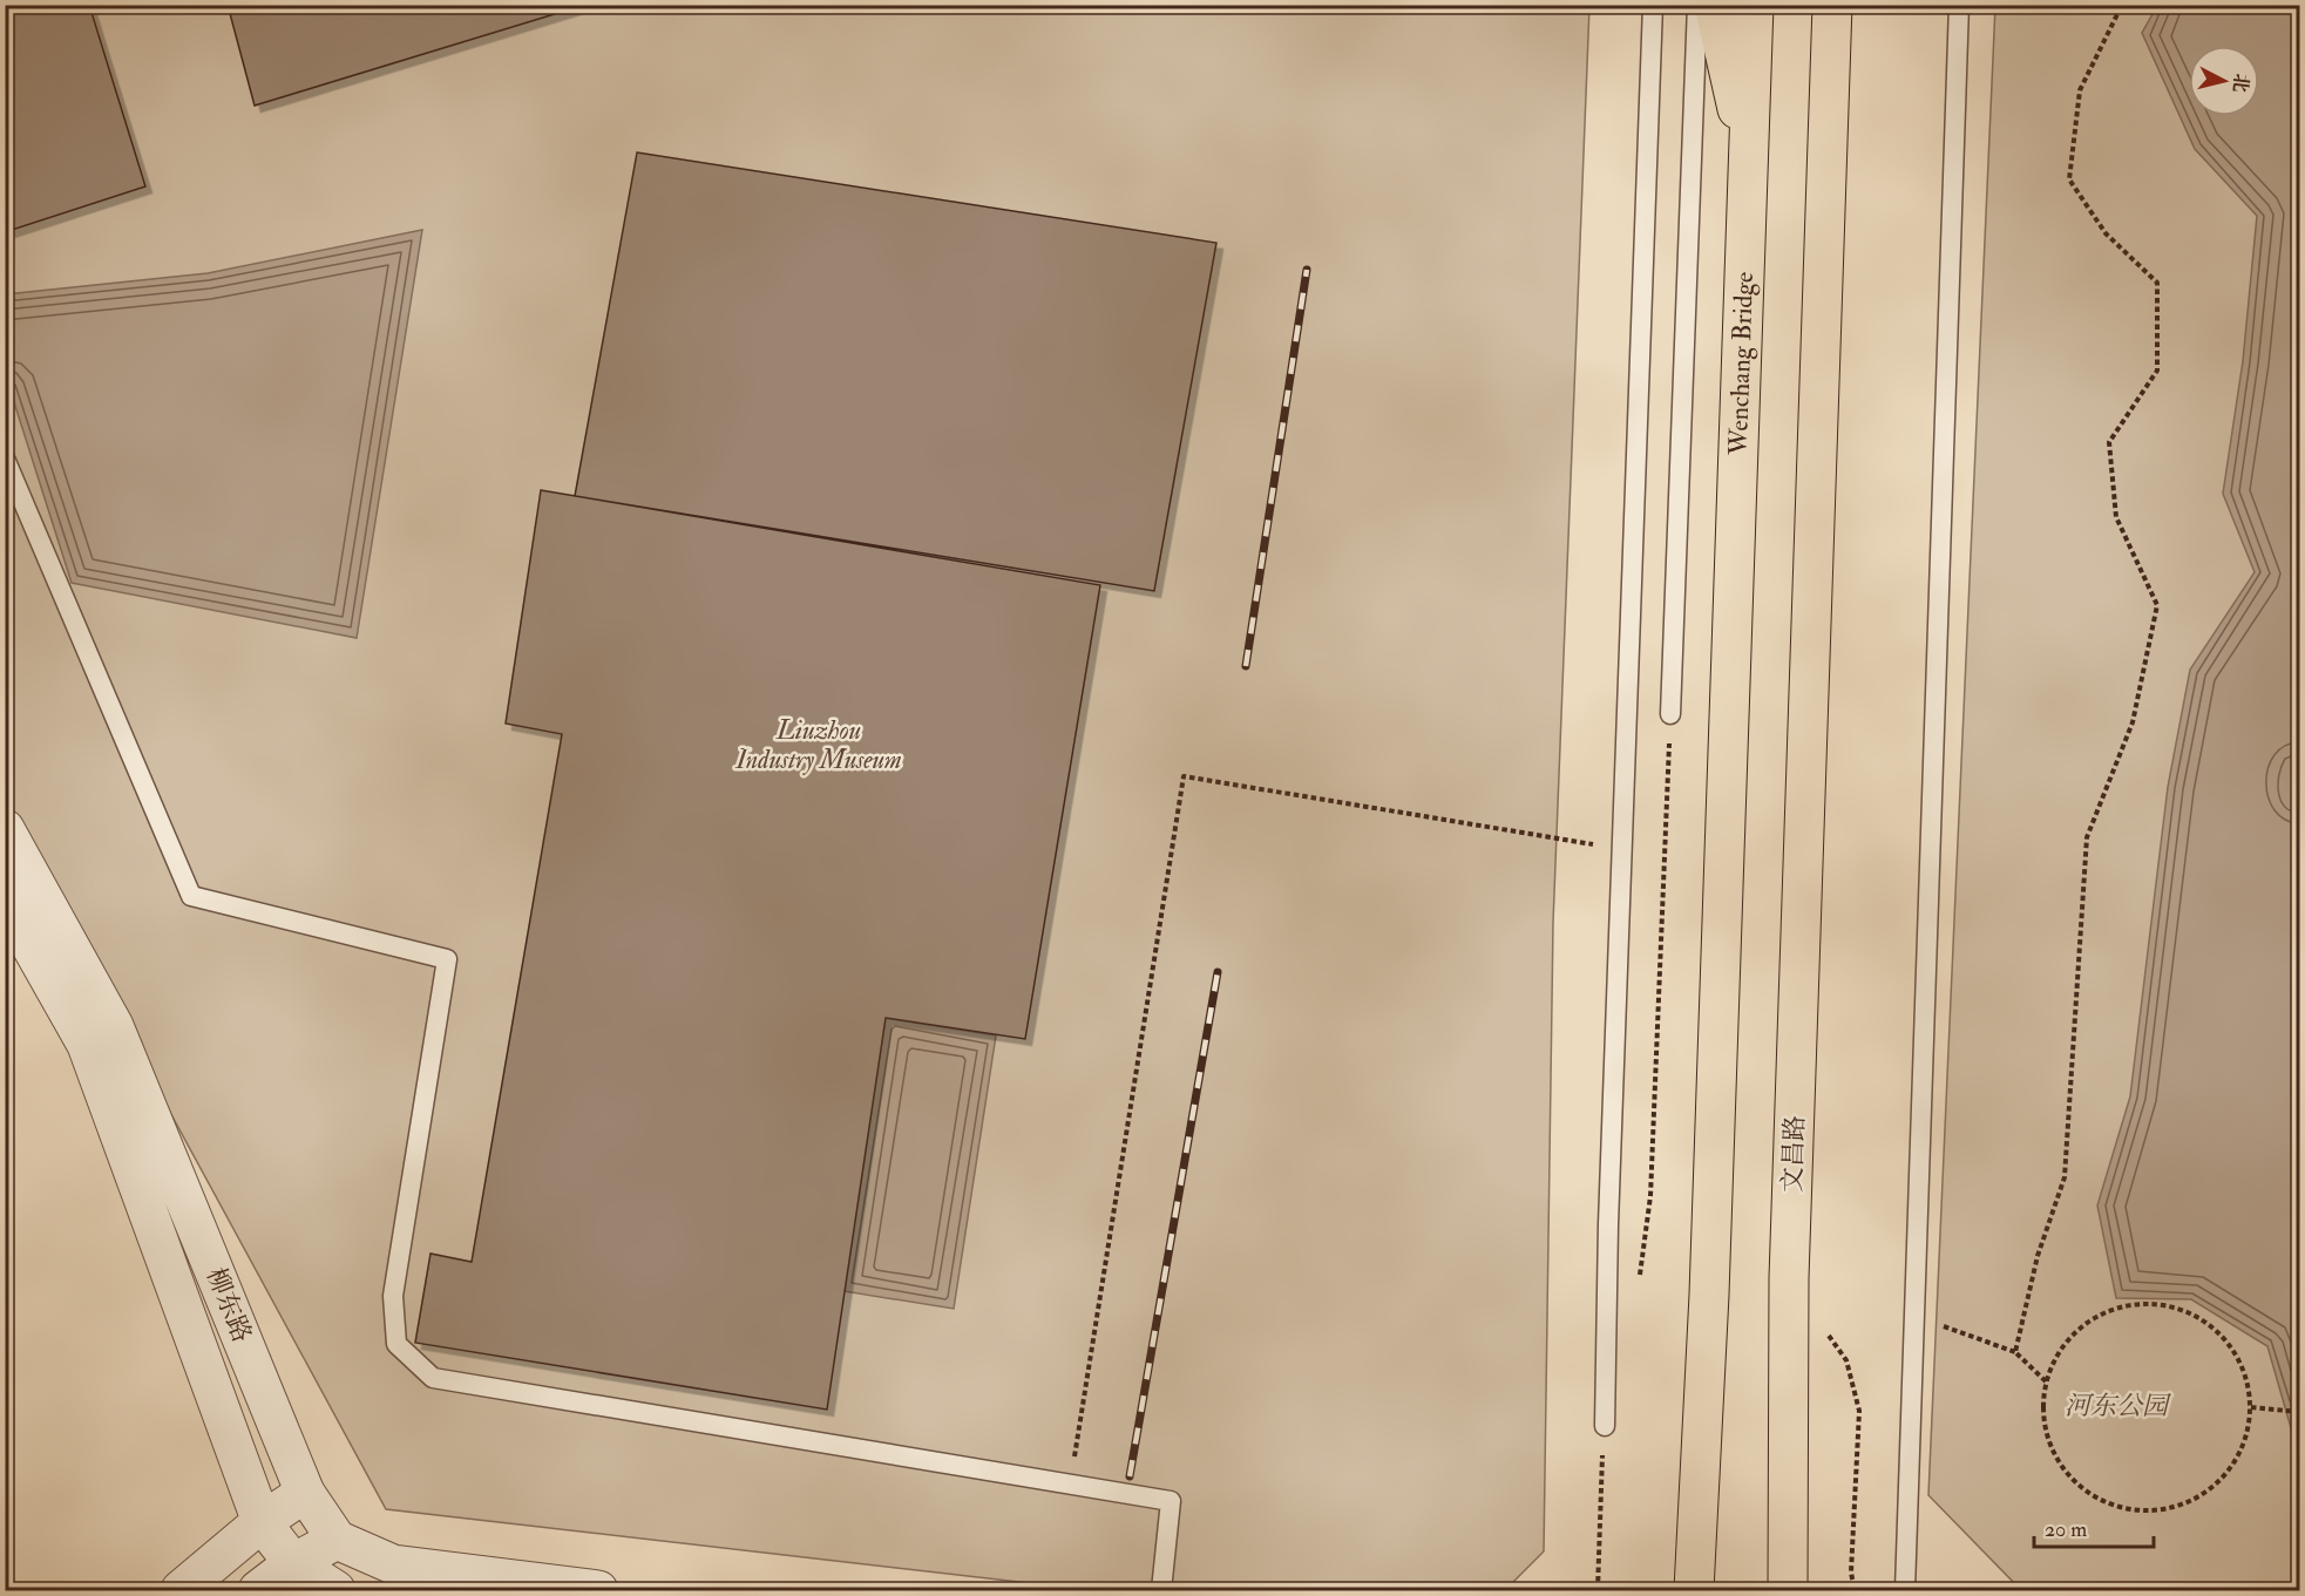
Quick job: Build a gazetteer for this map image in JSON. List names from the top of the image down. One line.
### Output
{"streets":{"main road":["Wenchang Bridge","文昌路"],"street":["柳东路"]},"parks":["Liuzhou Industry Museum","河东公园"],"scale_bar":"20 m","north":"right"}
